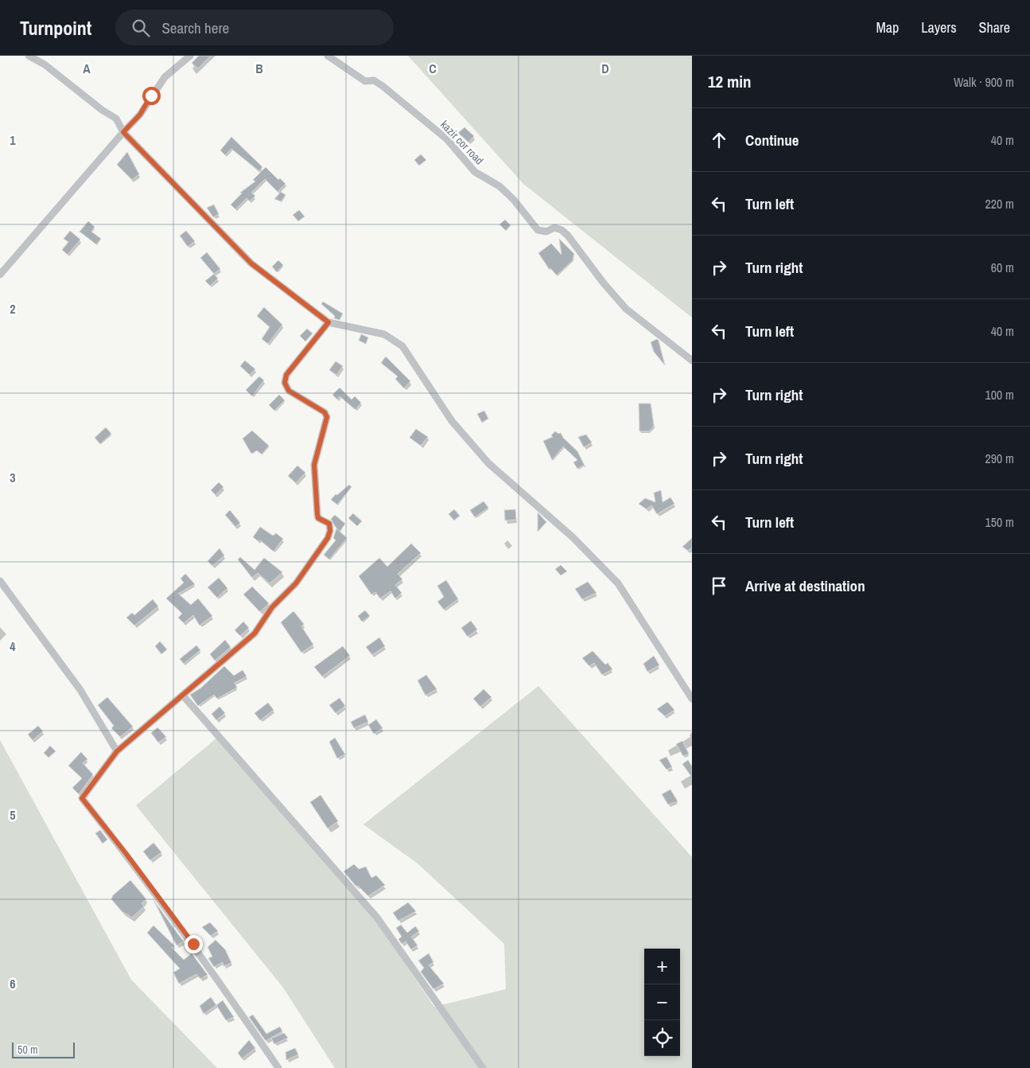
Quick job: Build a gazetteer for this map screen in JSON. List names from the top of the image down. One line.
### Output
{"streets":{"street":["kazir cor road"]},"scale_bar":"50 m","page":{"header":"Turnpoint","search":"Search here","nav":["Map","Layers","Share"],"heading":["12 min","Walk · 900 m"],"list":[["Continue","40 m"],["Turn left","220 m"],["Turn right","60 m"],["Turn left","40 m"],["Turn right","100 m"],["Turn right","290 m"],["Turn left","150 m"],"Arrive at destination"],"map_buttons":["+","−"],"scale":"50 m"},"grid":{"columns":["A","B","C","D"],"rows":["1","2","3","4","5","6"]}}
